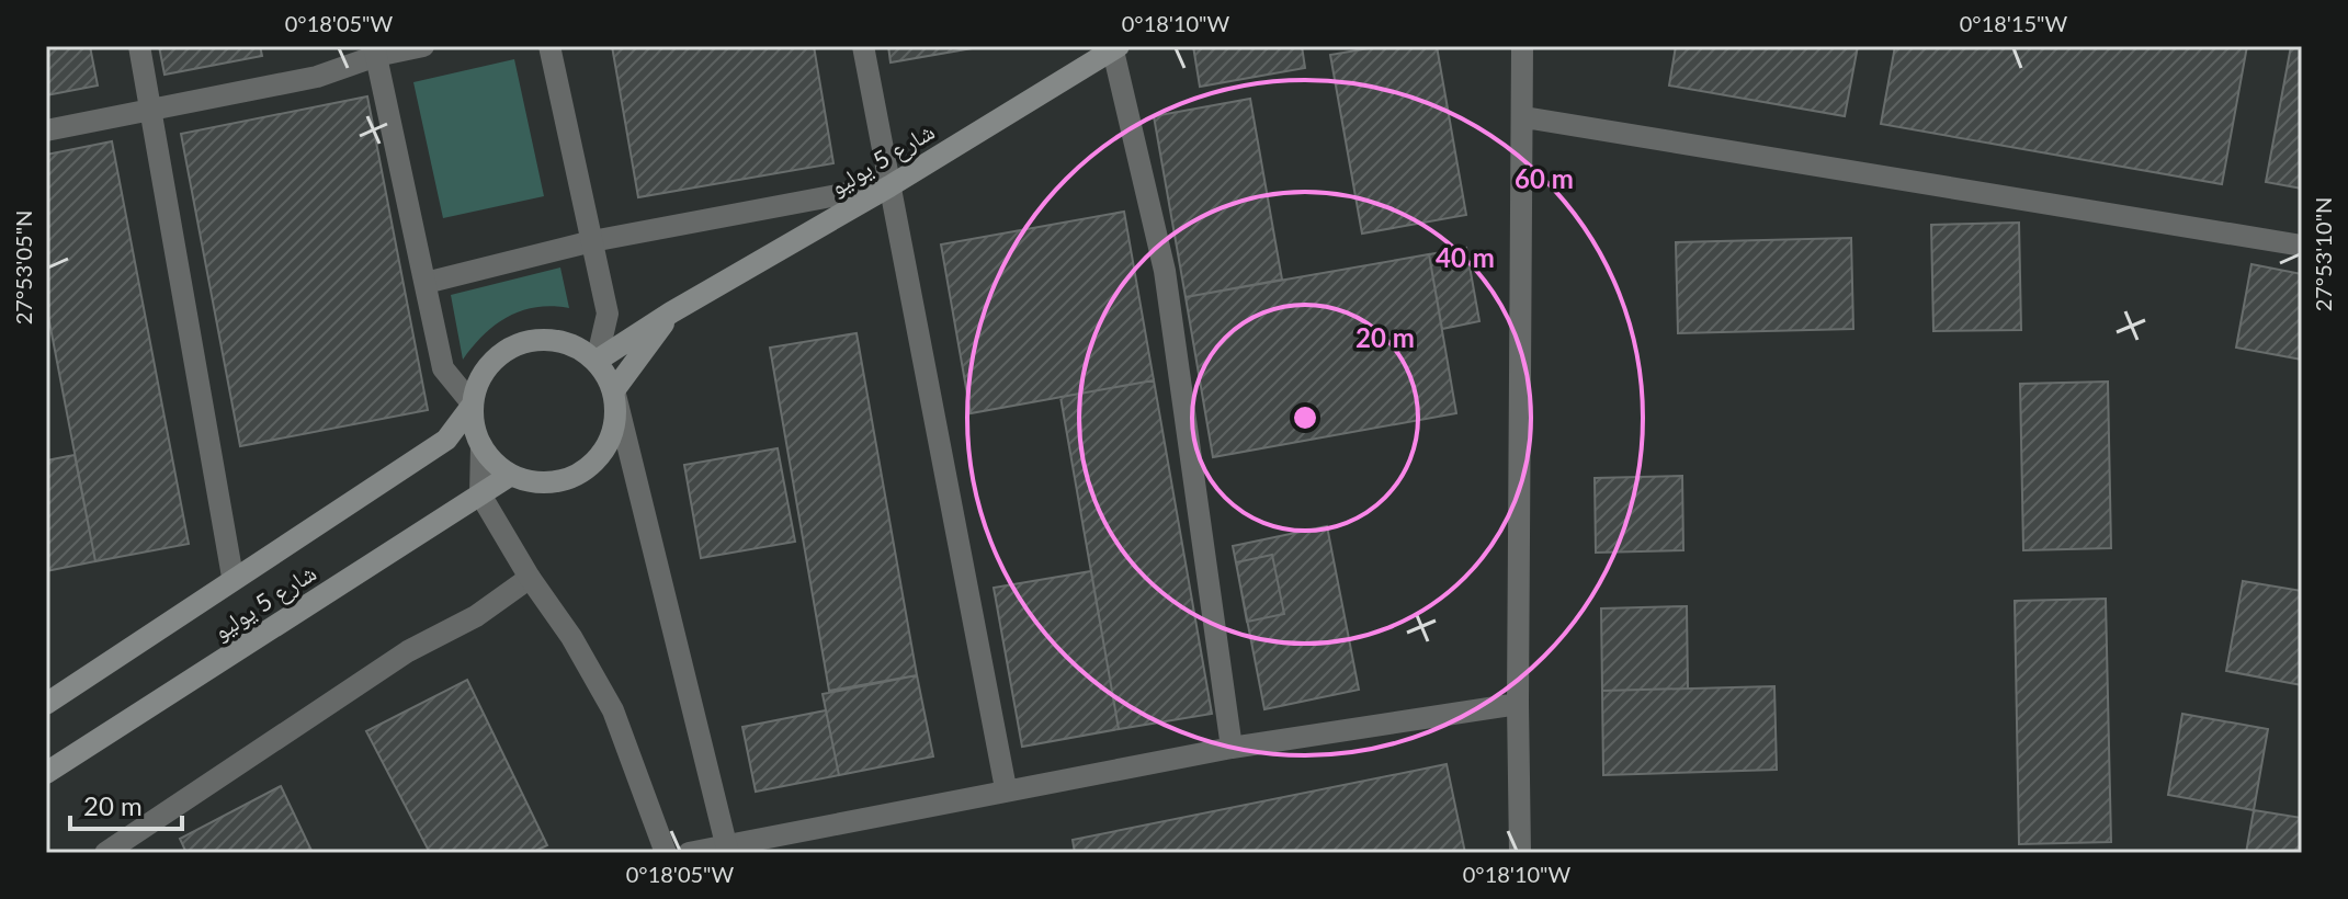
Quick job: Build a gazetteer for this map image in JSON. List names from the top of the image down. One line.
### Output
{"streets":{"main road":["شارع 5 يوليو"]},"scale_bar":"20 m","coordinates":["0°18'05\"W","0°18'10\"W","0°18'15\"W","27°53'10\"N","27°53'05\"N"],"rings":["60 m","40 m","20 m"]}
